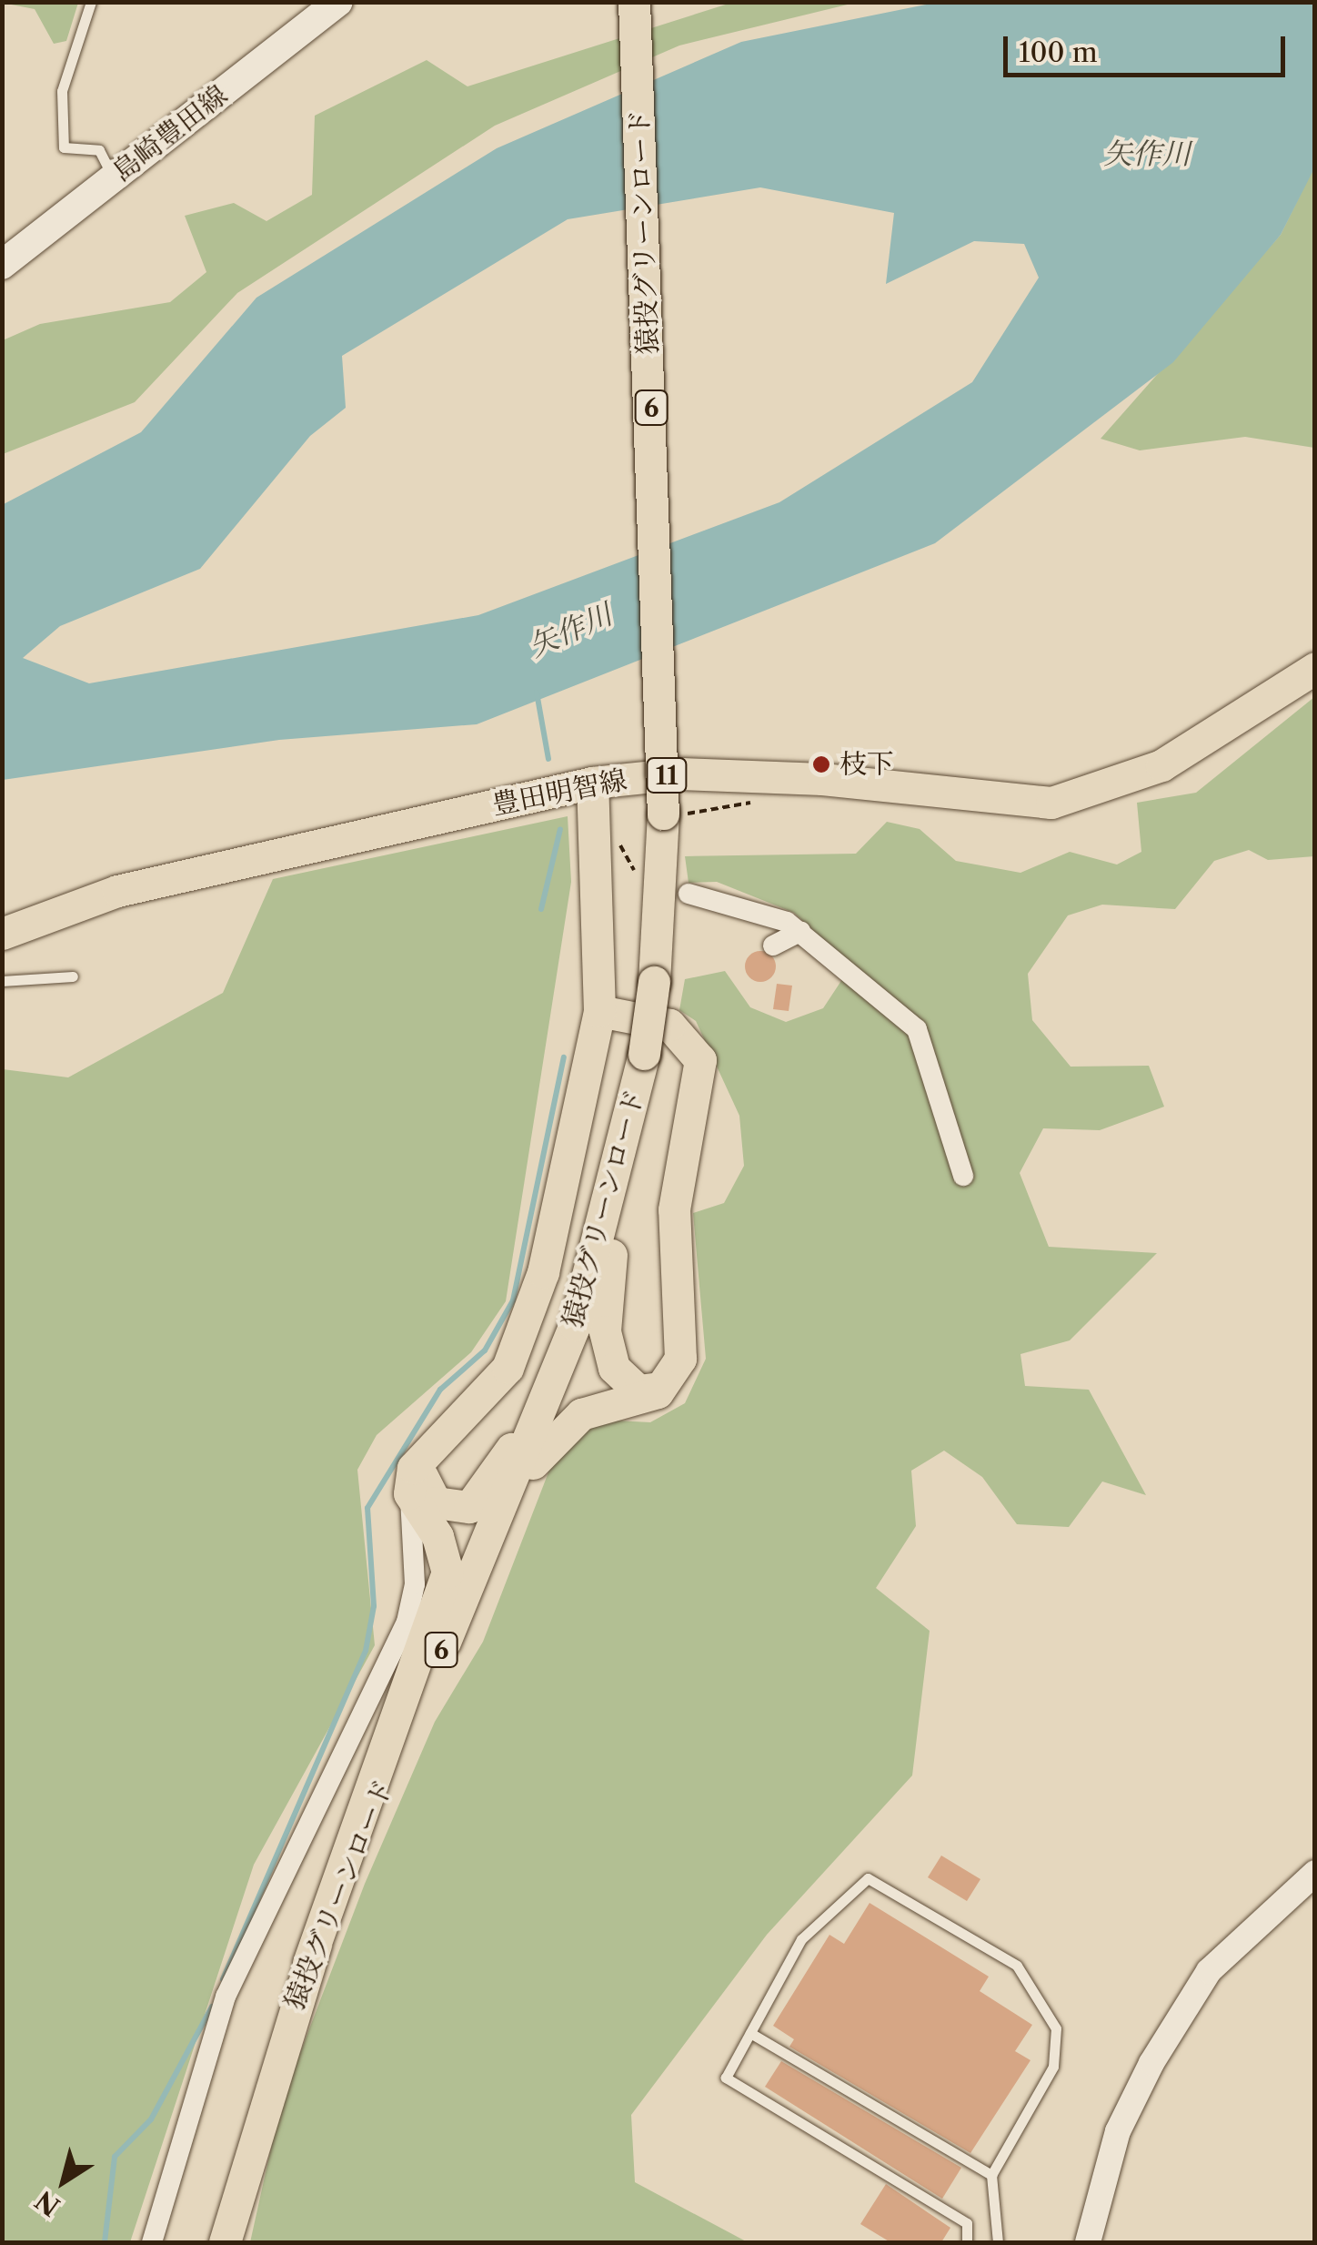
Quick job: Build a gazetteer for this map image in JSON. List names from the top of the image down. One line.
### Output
{"streets":{"main road":["島崎豊田線","猿投グリーンロード","6","11","豊田明智線"]},"water":["矢作川"],"places":["枝下"],"scale_bar":"100 m","north":"bottom left"}
